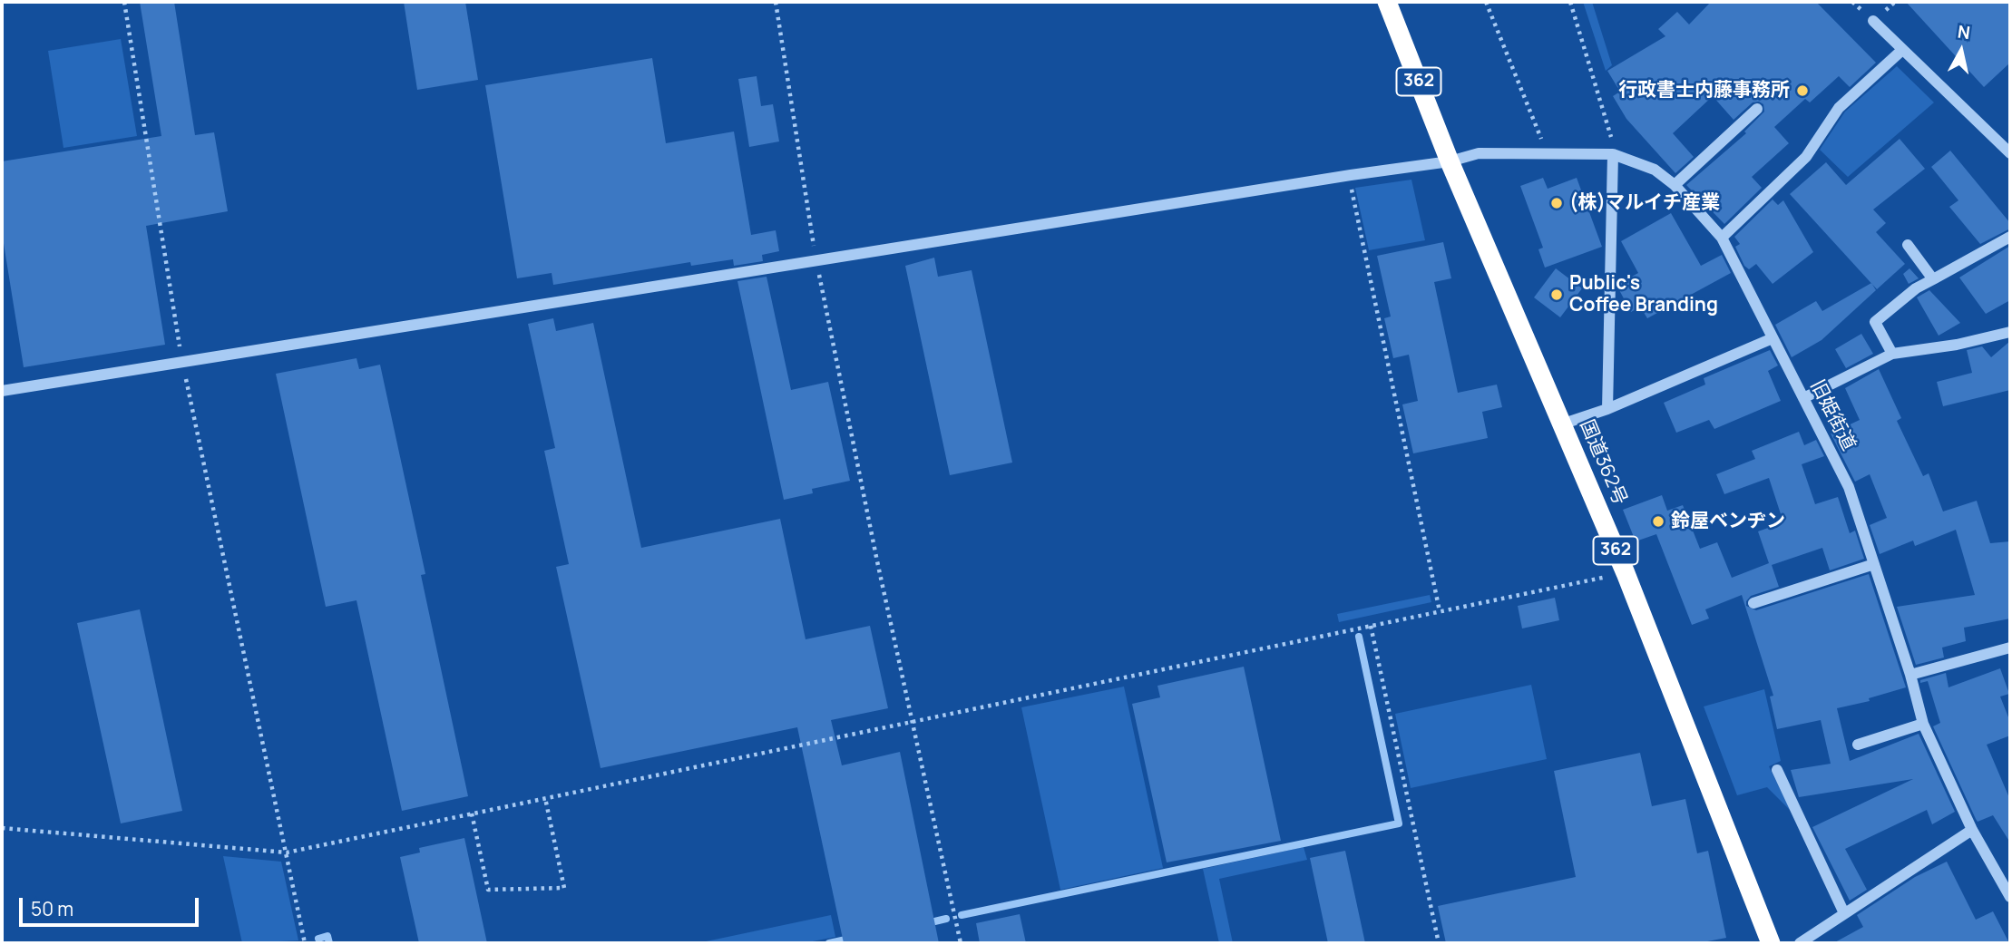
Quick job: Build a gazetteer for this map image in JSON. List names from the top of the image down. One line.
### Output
{"streets":{"highway":["362","国道362号"],"street":["旧姫街道"]},"crossings":[["旧姫街道","国道362号"]],"places":["行政書士内藤事務所","(株)マルイチ産業","Public's Coffee Branding","鈴屋ベンヂン"],"scale_bar":"50 m","north":"top"}
